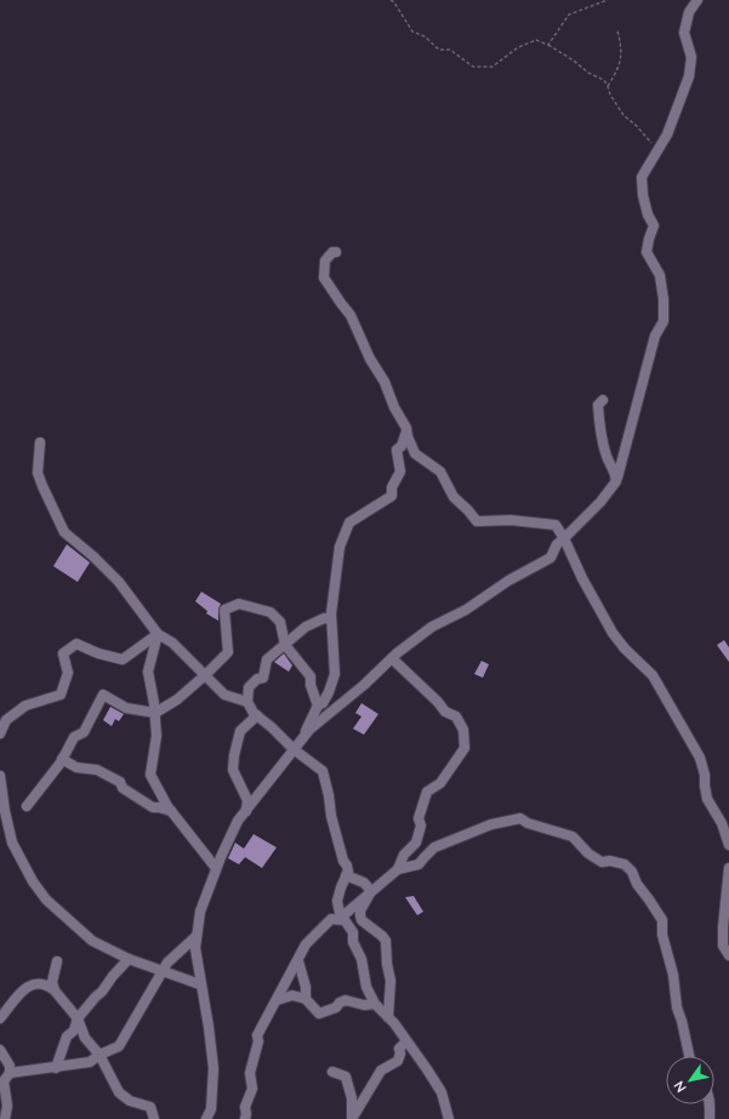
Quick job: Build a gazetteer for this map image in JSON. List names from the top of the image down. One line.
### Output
{"north":"bottom left"}
